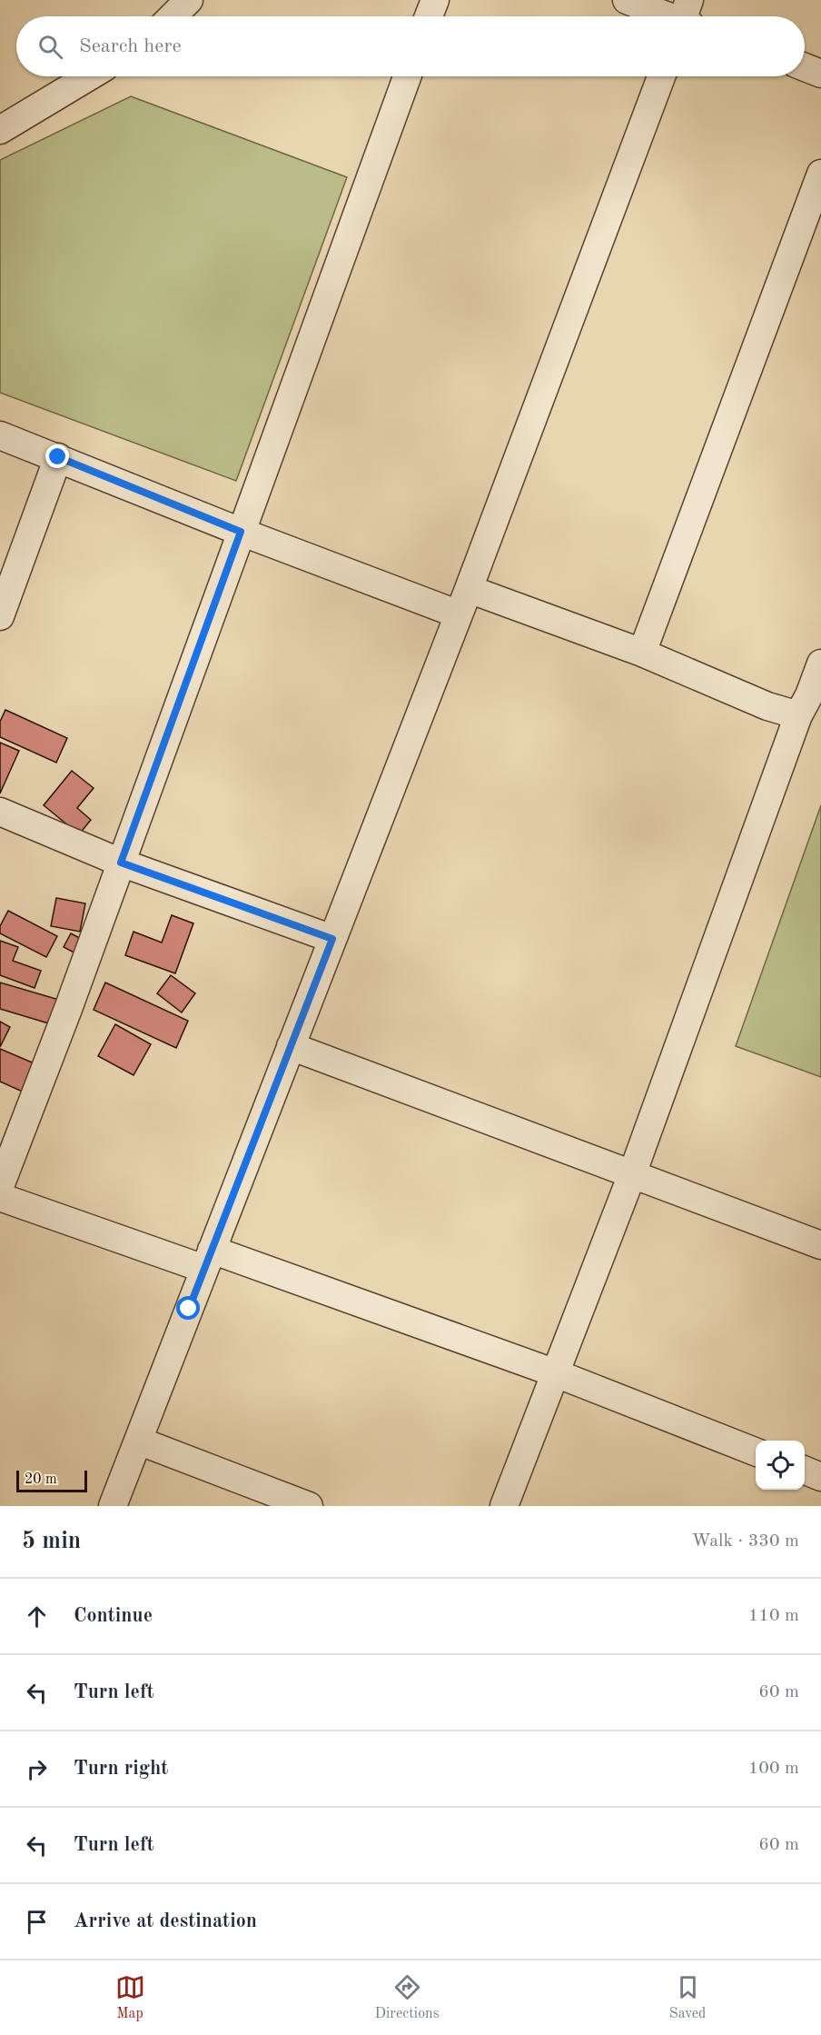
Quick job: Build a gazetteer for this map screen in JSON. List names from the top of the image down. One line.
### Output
{"scale_bar":"20 m","page":{"search":"Search here","scale":"20 m","heading":["5 min","Walk · 330 m"],"list":[["Continue","110 m"],["Turn left","60 m"],["Turn right","100 m"],["Turn left","60 m"],"Arrive at destination"],"nav":["Map","Directions","Saved"]}}
